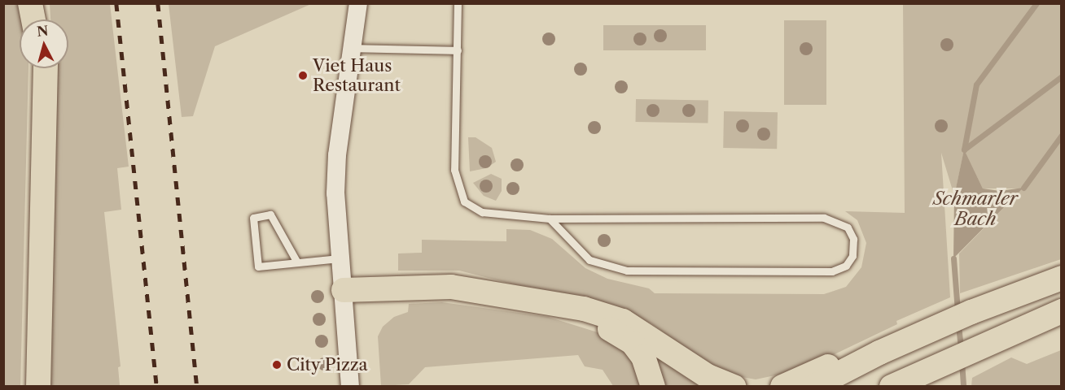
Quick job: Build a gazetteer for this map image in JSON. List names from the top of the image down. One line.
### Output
{"water":["Schmarler Bach"],"places":["Viet Haus Restaurant","City Pizza"],"north":"top"}
